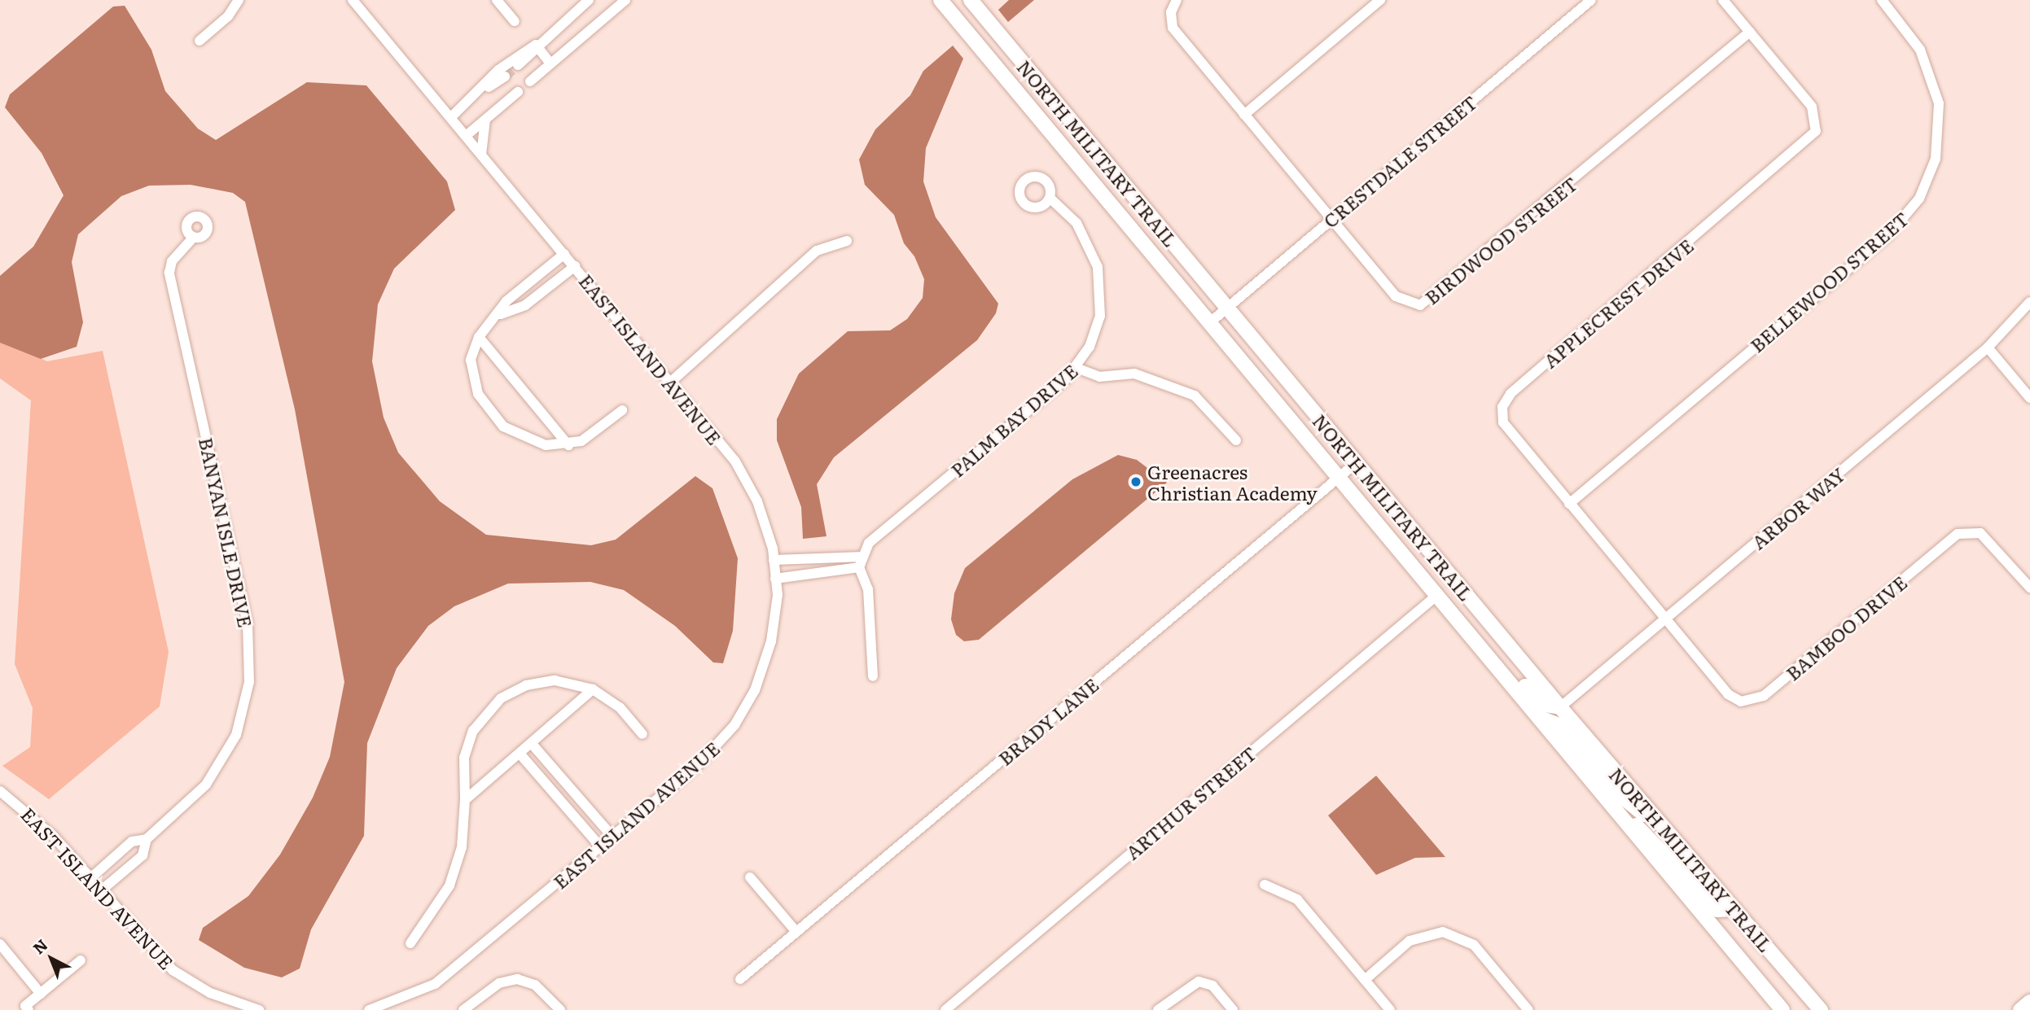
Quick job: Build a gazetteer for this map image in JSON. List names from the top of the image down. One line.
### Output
{"streets":{"main road":["NORTH MILITARY TRAIL"],"street":["CRESTDALE STREET","BIRDWOOD STREET","BELLEWOOD STREET","APPLECREST DRIVE","EAST ISLAND AVENUE","PALM BAY DRIVE","ARBOR WAY","BANYAN ISLE DRIVE","BAMBOO DRIVE","BRADY LANE","ARTHUR STREET"]},"crossings":[["NORTH MILITARY TRAIL","CRESTDALE STREET"],["NORTH MILITARY TRAIL","ARBOR WAY"],["NORTH MILITARY TRAIL","BRADY LANE"],["NORTH MILITARY TRAIL","ARTHUR STREET"],["CRESTDALE STREET","BIRDWOOD STREET"],["BIRDWOOD STREET","APPLECREST DRIVE"],["BELLEWOOD STREET","APPLECREST DRIVE"],["APPLECREST DRIVE","ARBOR WAY"],["APPLECREST DRIVE","BAMBOO DRIVE"],["EAST ISLAND AVENUE","BANYAN ISLE DRIVE"],["ARBOR WAY","BAMBOO DRIVE"]],"places":["Greenacres Christian Academy"],"north":"top left"}
